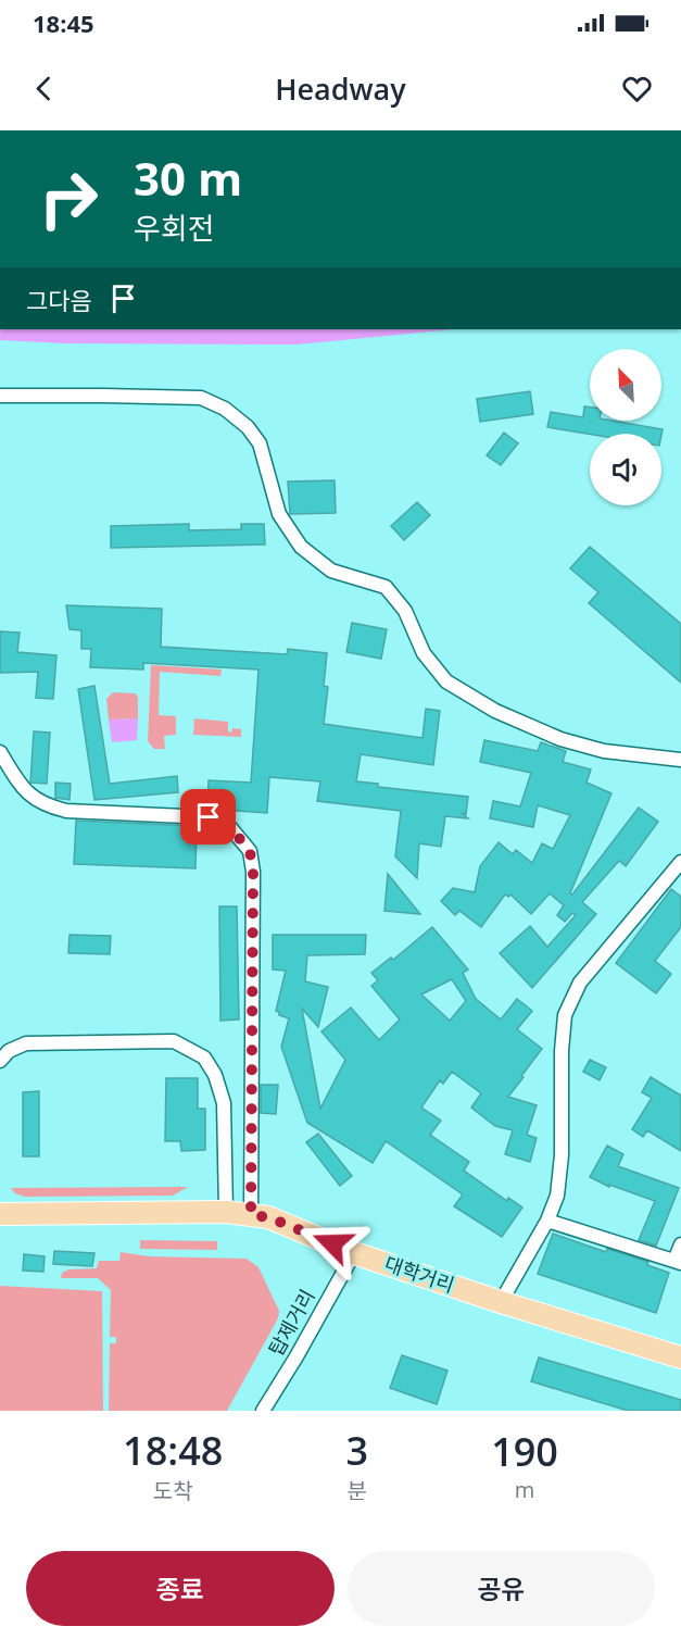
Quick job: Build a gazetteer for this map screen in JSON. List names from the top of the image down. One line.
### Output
{"streets":{"main road":["대학거리"],"street":["탑제거리"]},"crossings":[["대학거리","탑제거리"]],"north":"top left","page":{"status":"18:45","header":"Headway","turn":["30 m","우회전"],"then":"그다음","eta":["18:48","도착","3","분","190","m"],"buttons":["종료","공유"]}}
